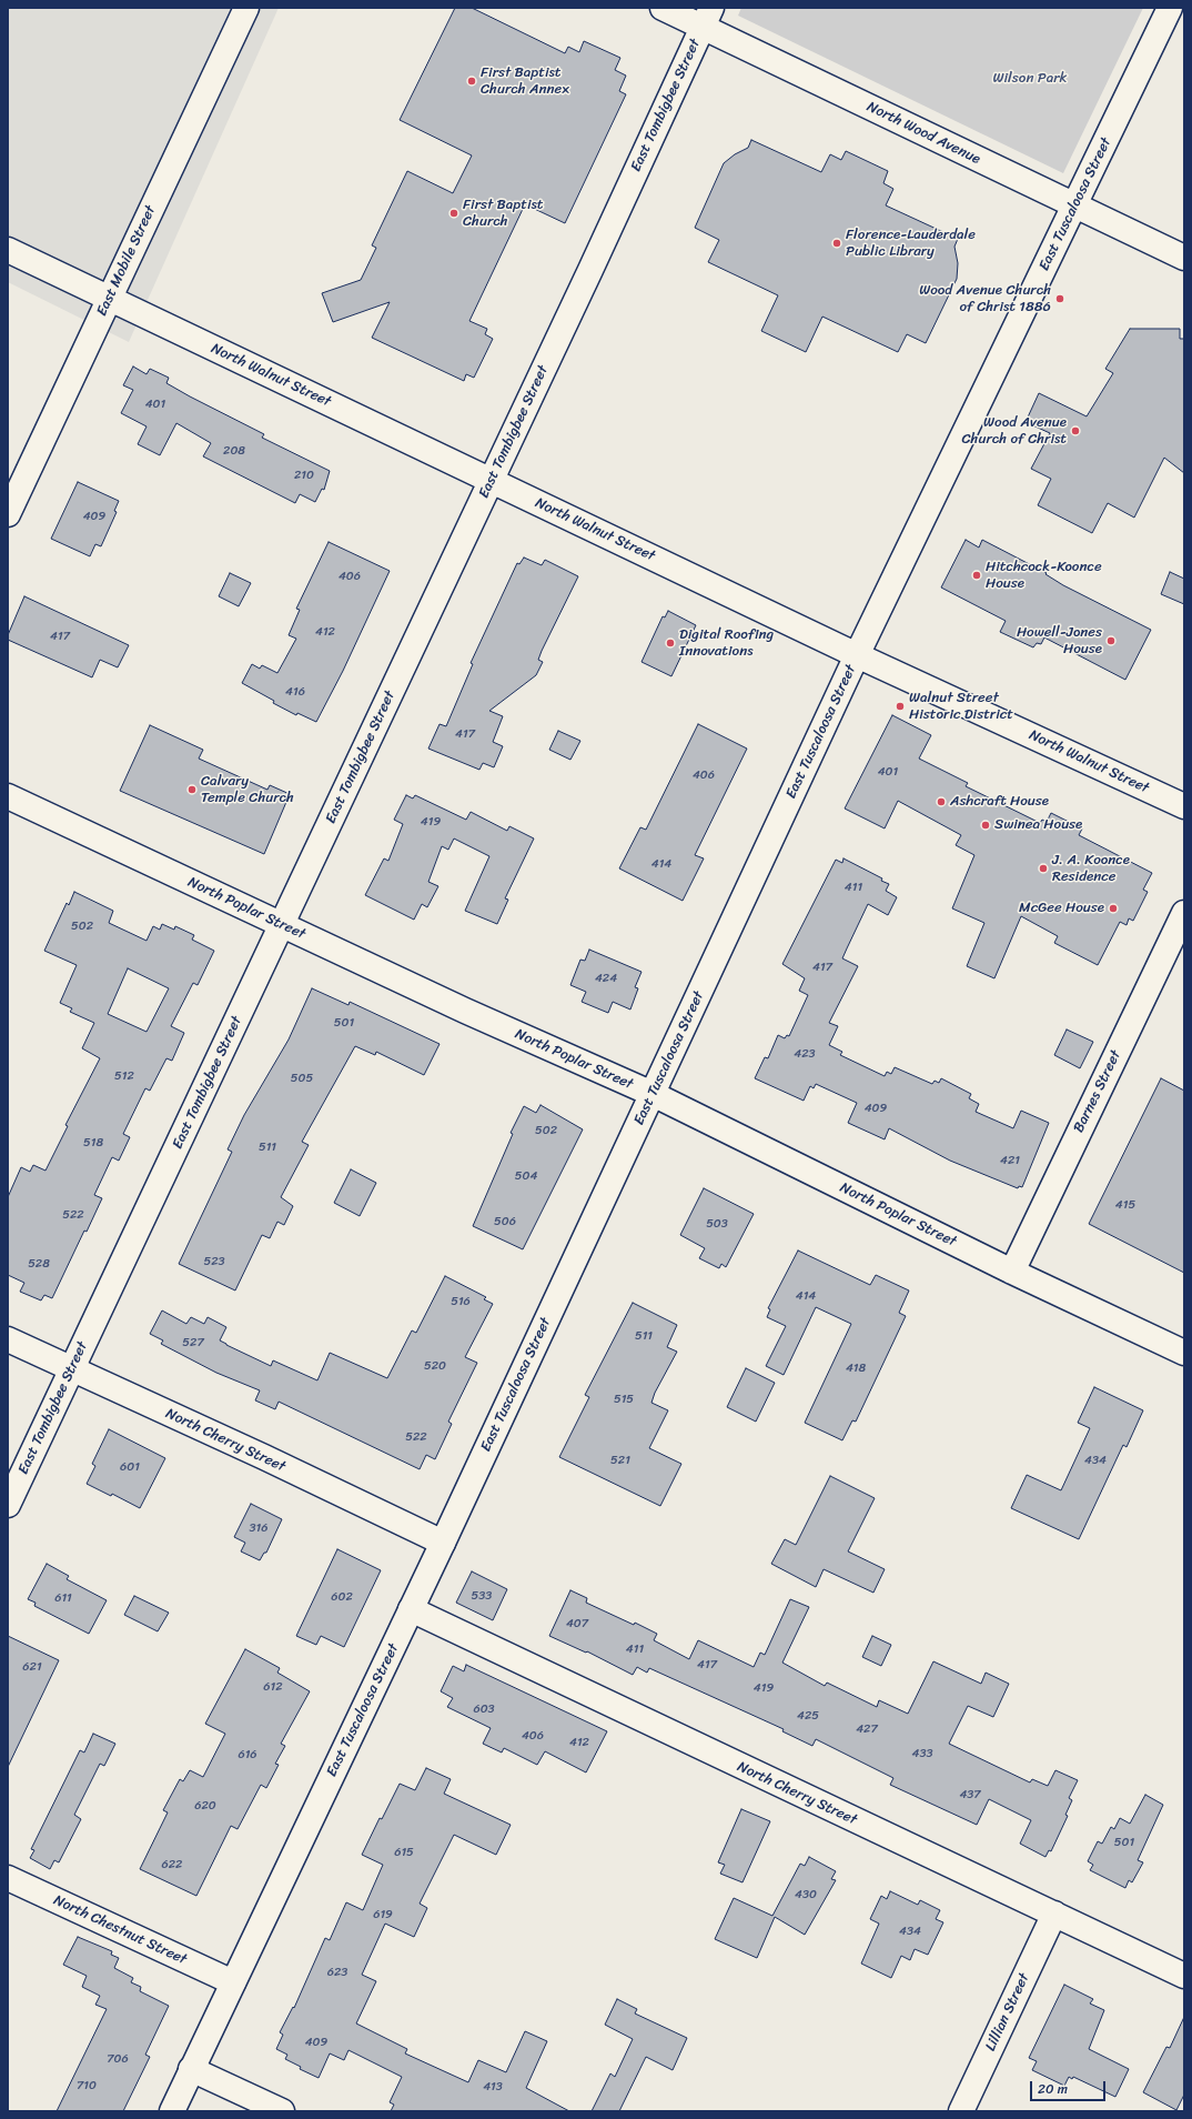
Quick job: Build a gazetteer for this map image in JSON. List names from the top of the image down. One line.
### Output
{"streets":{"street":["East Tombigbee Street","North Wood Avenue","East Tuscaloosa Street","East Mobile Street","North Walnut Street","North Poplar Street","Barnes Street","North Cherry Street","North Chestnut Street","Lillian Street"]},"crossings":[["East Tombigbee Street","North Wood Avenue"],["East Tombigbee Street","North Walnut Street"],["East Tombigbee Street","North Poplar Street"],["East Tombigbee Street","North Cherry Street"],["North Wood Avenue","East Tuscaloosa Street"],["East Tuscaloosa Street","North Walnut Street"],["East Tuscaloosa Street","North Poplar Street"],["East Tuscaloosa Street","North Cherry Street"],["East Tuscaloosa Street","North Chestnut Street"],["East Mobile Street","North Walnut Street"],["North Poplar Street","Barnes Street"],["North Cherry Street","Lillian Street"]],"parks":["Wilson Park"],"places":["First Baptist Church Annex","First Baptist Church","Florence-Lauderdale Public Library","Wood Avenue Church of Christ 1886","Wood Avenue Church of Christ","Hitchcock-Koonce House","Howell-Jones House","Digital Roofing Innovations","Walnut Street Historic District","Calvary Temple Church","Ashcraft House","Swinea House","J. A. Koonce Residence","McGee House"],"house_numbers":["401","208","210","409","406","412","417","416","417","401","406","419","414","411","502","417","424","501","423","512","505","409","502","518","511","421","504","415","522","506","503","523","528","414","516","511","527","520","418","515","522","521","434","601","316","533","602","611","407","411","417","621","612","419","603","425","427","406","412","433","616","437","620","501","615","622","430","619","434","623","409","706","710","413"],"scale_bar":"20 m"}
